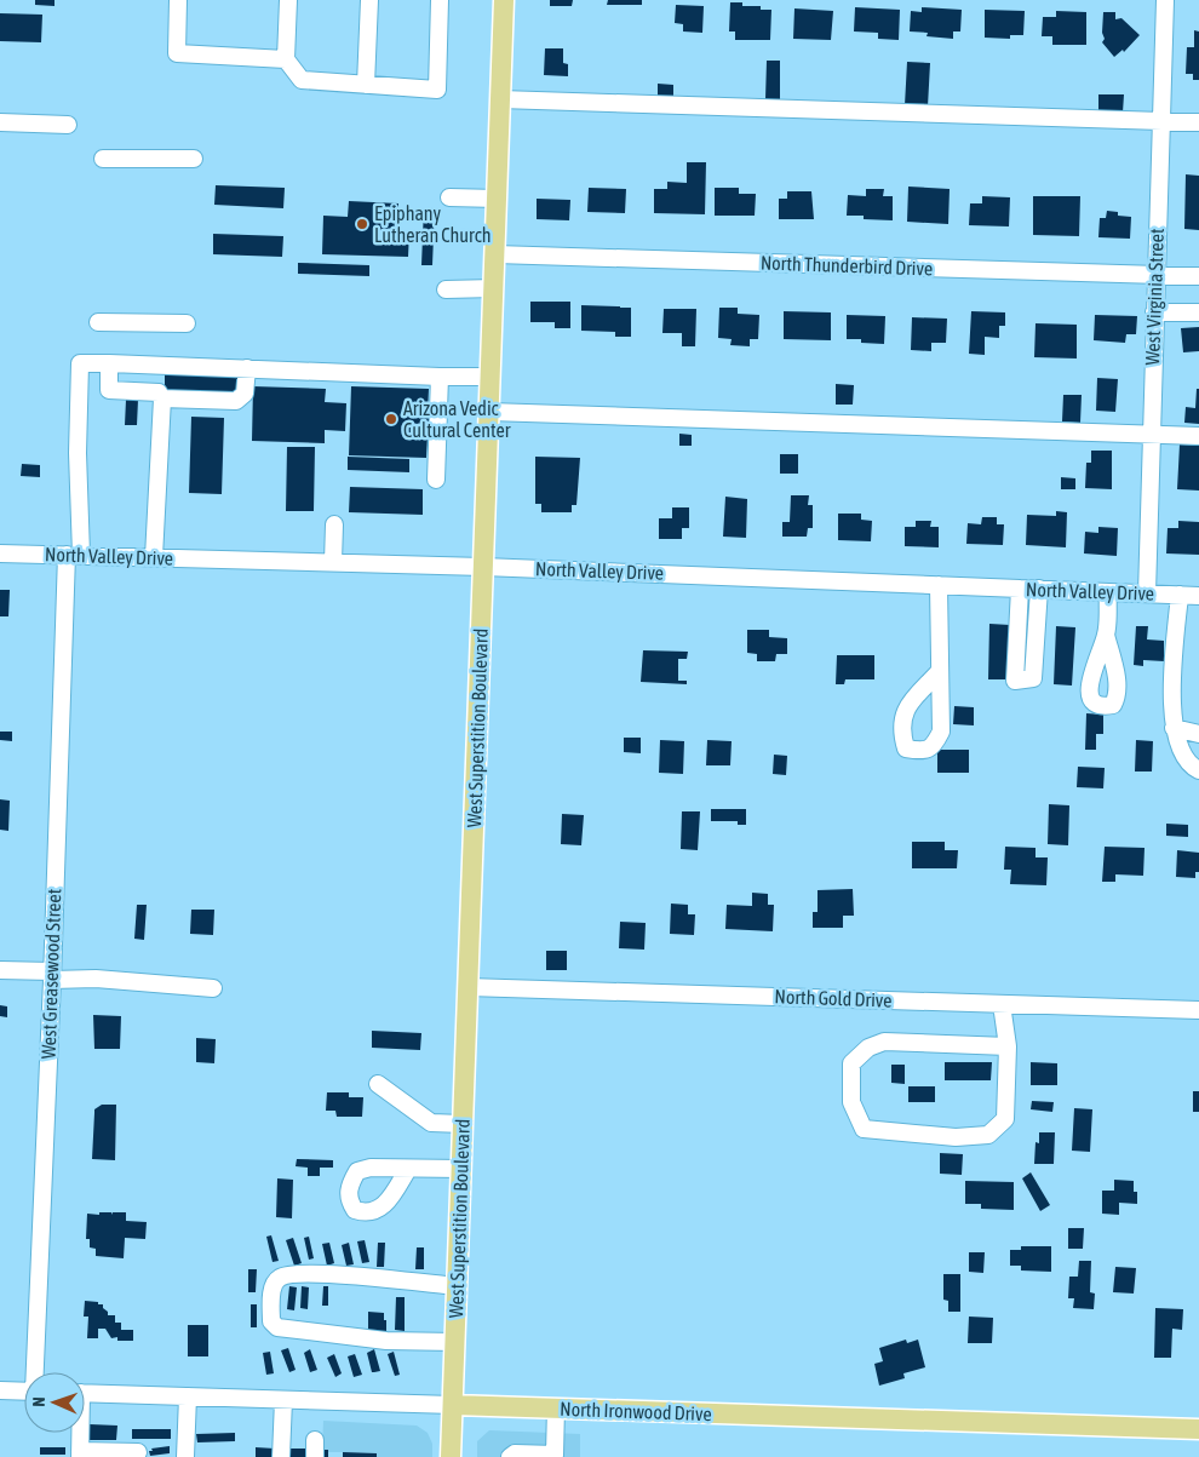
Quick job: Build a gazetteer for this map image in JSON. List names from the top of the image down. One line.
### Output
{"streets":{"main road":["West Superstition Boulevard","North Ironwood Drive"],"street":["North Thunderbird Drive","West Virginia Street","North Valley Drive","West Greasewood Street","North Gold Drive"]},"crossings":[["North Thunderbird Drive","West Virginia Street"],["North Thunderbird Drive","West Superstition Boulevard"],["West Virginia Street","North Valley Drive"],["North Valley Drive","West Superstition Boulevard"],["North Valley Drive","West Greasewood Street"],["West Superstition Boulevard","North Gold Drive"],["West Superstition Boulevard","North Ironwood Drive"]],"places":["Epiphany Lutheran Church","Arizona Vedic Cultural Center"],"north":"left"}
